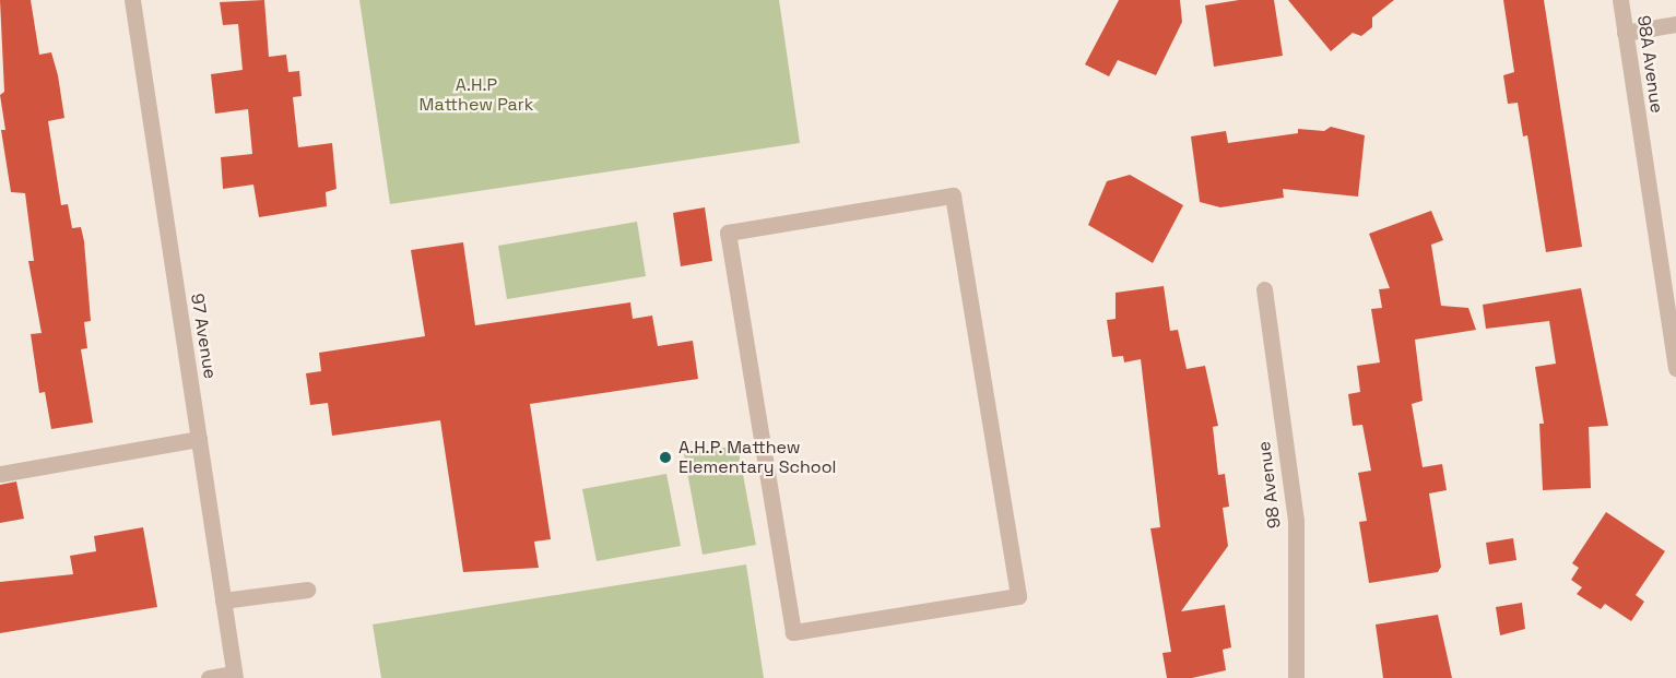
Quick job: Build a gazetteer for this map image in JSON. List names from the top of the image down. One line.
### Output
{"streets":{"street":["98A Avenue","97 Avenue","98 Avenue"]},"parks":["A.H.P Matthew Park"],"places":["A.H.P. Matthew Elementary School"]}
